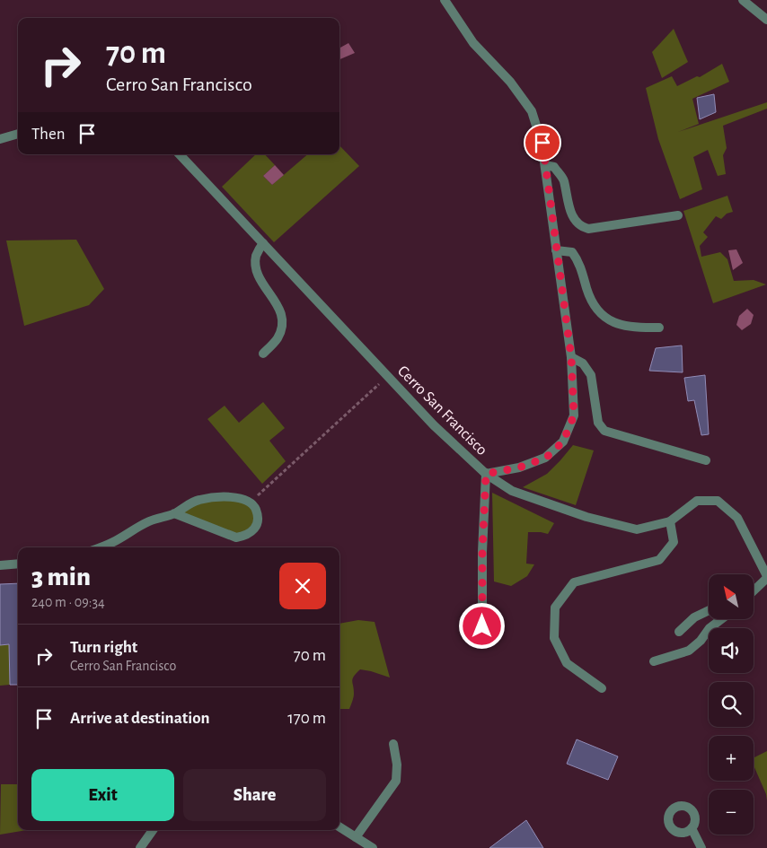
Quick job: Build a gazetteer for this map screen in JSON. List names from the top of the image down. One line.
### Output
{"streets":{"street":["Cerro San Francisco"]},"north":"top left","page":{"turn":["70 m","Cerro San Francisco"],"then":"Then","heading":["3 min","240 m · 09:34"],"map_buttons":["+","−"],"list":[{"name":"Turn right","note":"Cerro San Francisco","value":"70 m"},{"name":"Arrive at destination","value":"170 m"}],"buttons":["Exit","Share"]}}
